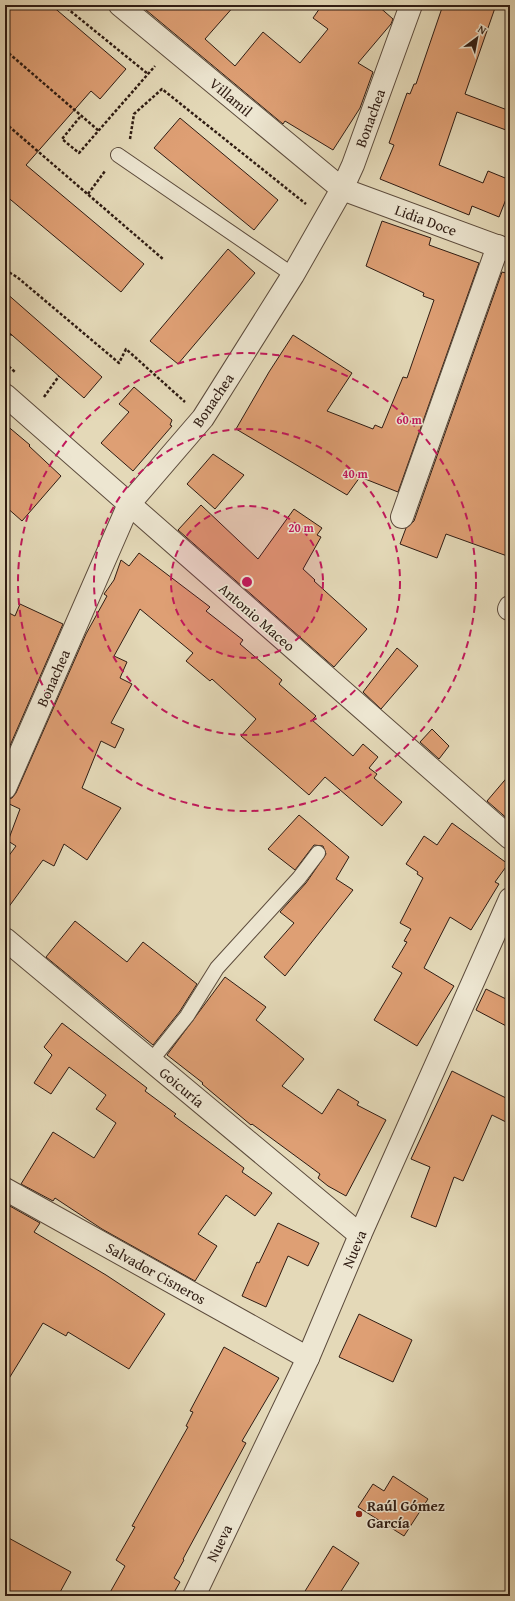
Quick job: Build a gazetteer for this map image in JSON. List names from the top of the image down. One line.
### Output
{"streets":{"street":["Villamil","Bonachea","Lidia Doce","Antonio Maceo","Goicuría","Nueva","Salvador Cisneros"]},"crossings":[["Villamil","Bonachea"],["Villamil","Lidia Doce"],["Bonachea","Lidia Doce"],["Bonachea","Antonio Maceo"],["Goicuría","Nueva"],["Nueva","Salvador Cisneros"]],"places":["Raúl Gómez García"],"north":"top right","rings":["60 m","40 m","20 m"]}
